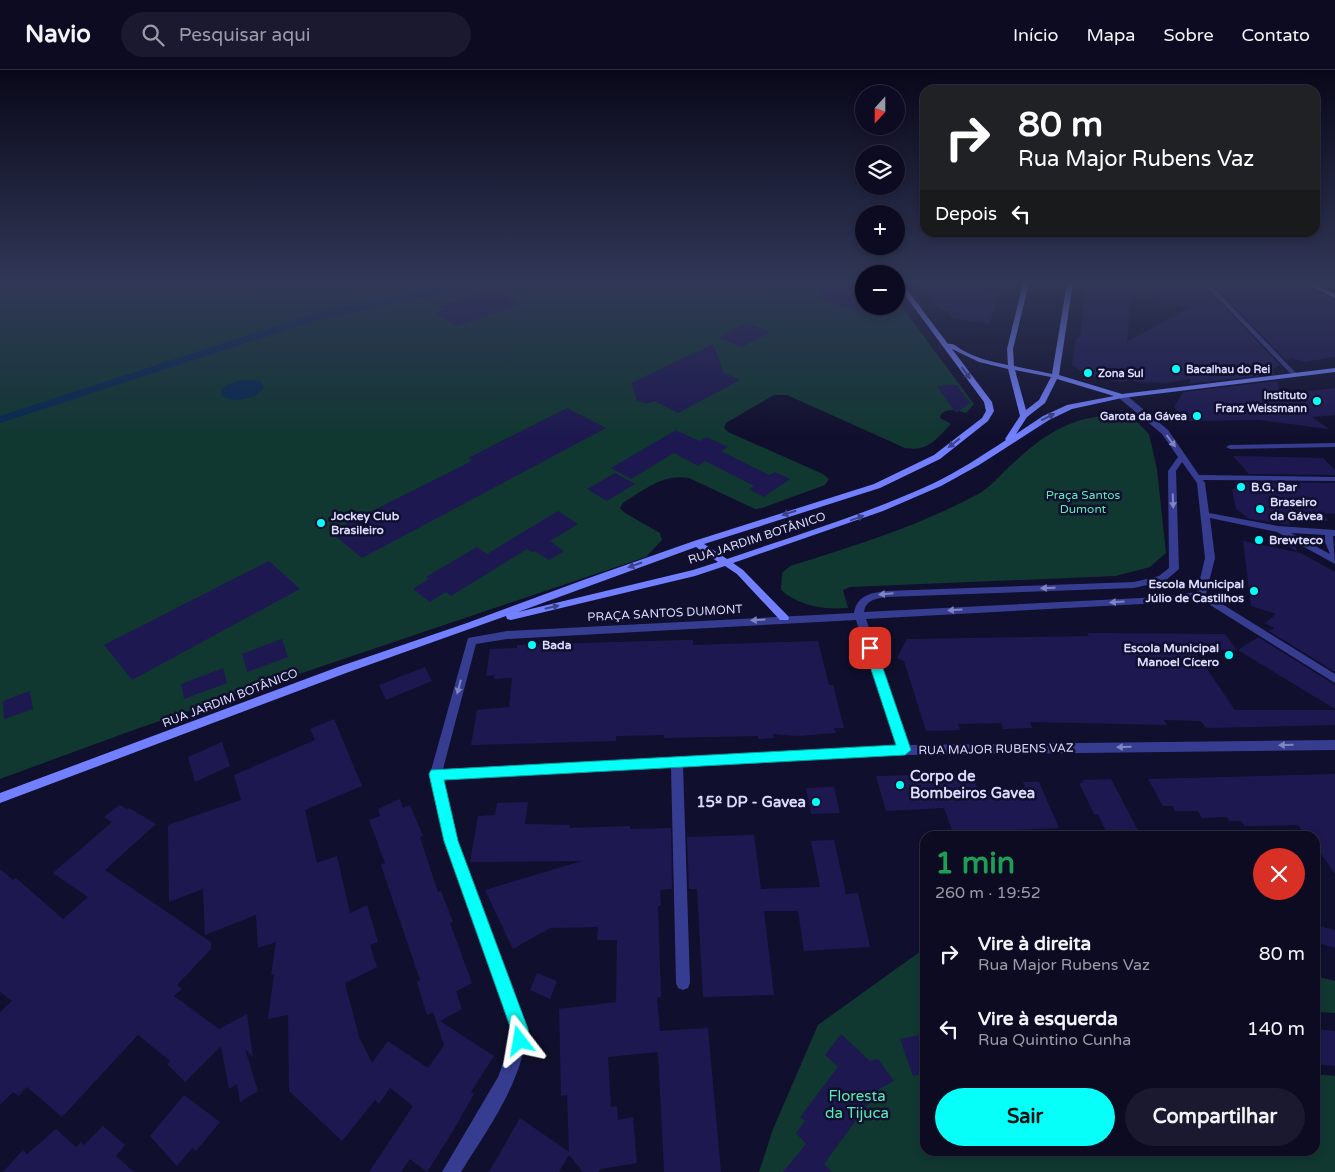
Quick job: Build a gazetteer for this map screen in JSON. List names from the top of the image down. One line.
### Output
{"streets":{"main road":["RUA JARDIM BOTÂNICO"],"street":["PRAÇA SANTOS DUMONT","RUA MAJOR RUBENS VAZ"]},"crossings":[["PRAÇA SANTOS DUMONT","RUA MAJOR RUBENS VAZ"]],"one_way":["PRAÇA SANTOS DUMONT","RUA MAJOR RUBENS VAZ"],"parks":["Praça Santos Dumont","Floresta da Tijuca"],"places":["Bacalhau do Rei","Zona Sul","Instituto Franz Weissmann","Garota da Gávea","B.G. Bar","Braseiro da Gávea","Jockey Club Brasileiro","Brewteco","Escola Municipal Júlio de Castilhos","Bada","Escola Municipal Manoel Cícero","Corpo de Bombeiros Gavea","15º DP - Gavea"],"north":"bottom","page":{"header":"Navio","search":"Pesquisar aqui","nav":["Início","Mapa","Sobre","Contato"],"map_buttons":["+","−"],"turn":["80 m","Rua Major Rubens Vaz"],"then":"Depois","heading":["1 min","260 m · 19:52"],"list":[{"name":"Vire à direita","note":"Rua Major Rubens Vaz","value":"80 m"},{"name":"Vire à esquerda","note":"Rua Quintino Cunha","value":"140 m"}],"buttons":["Sair","Compartilhar"]}}
